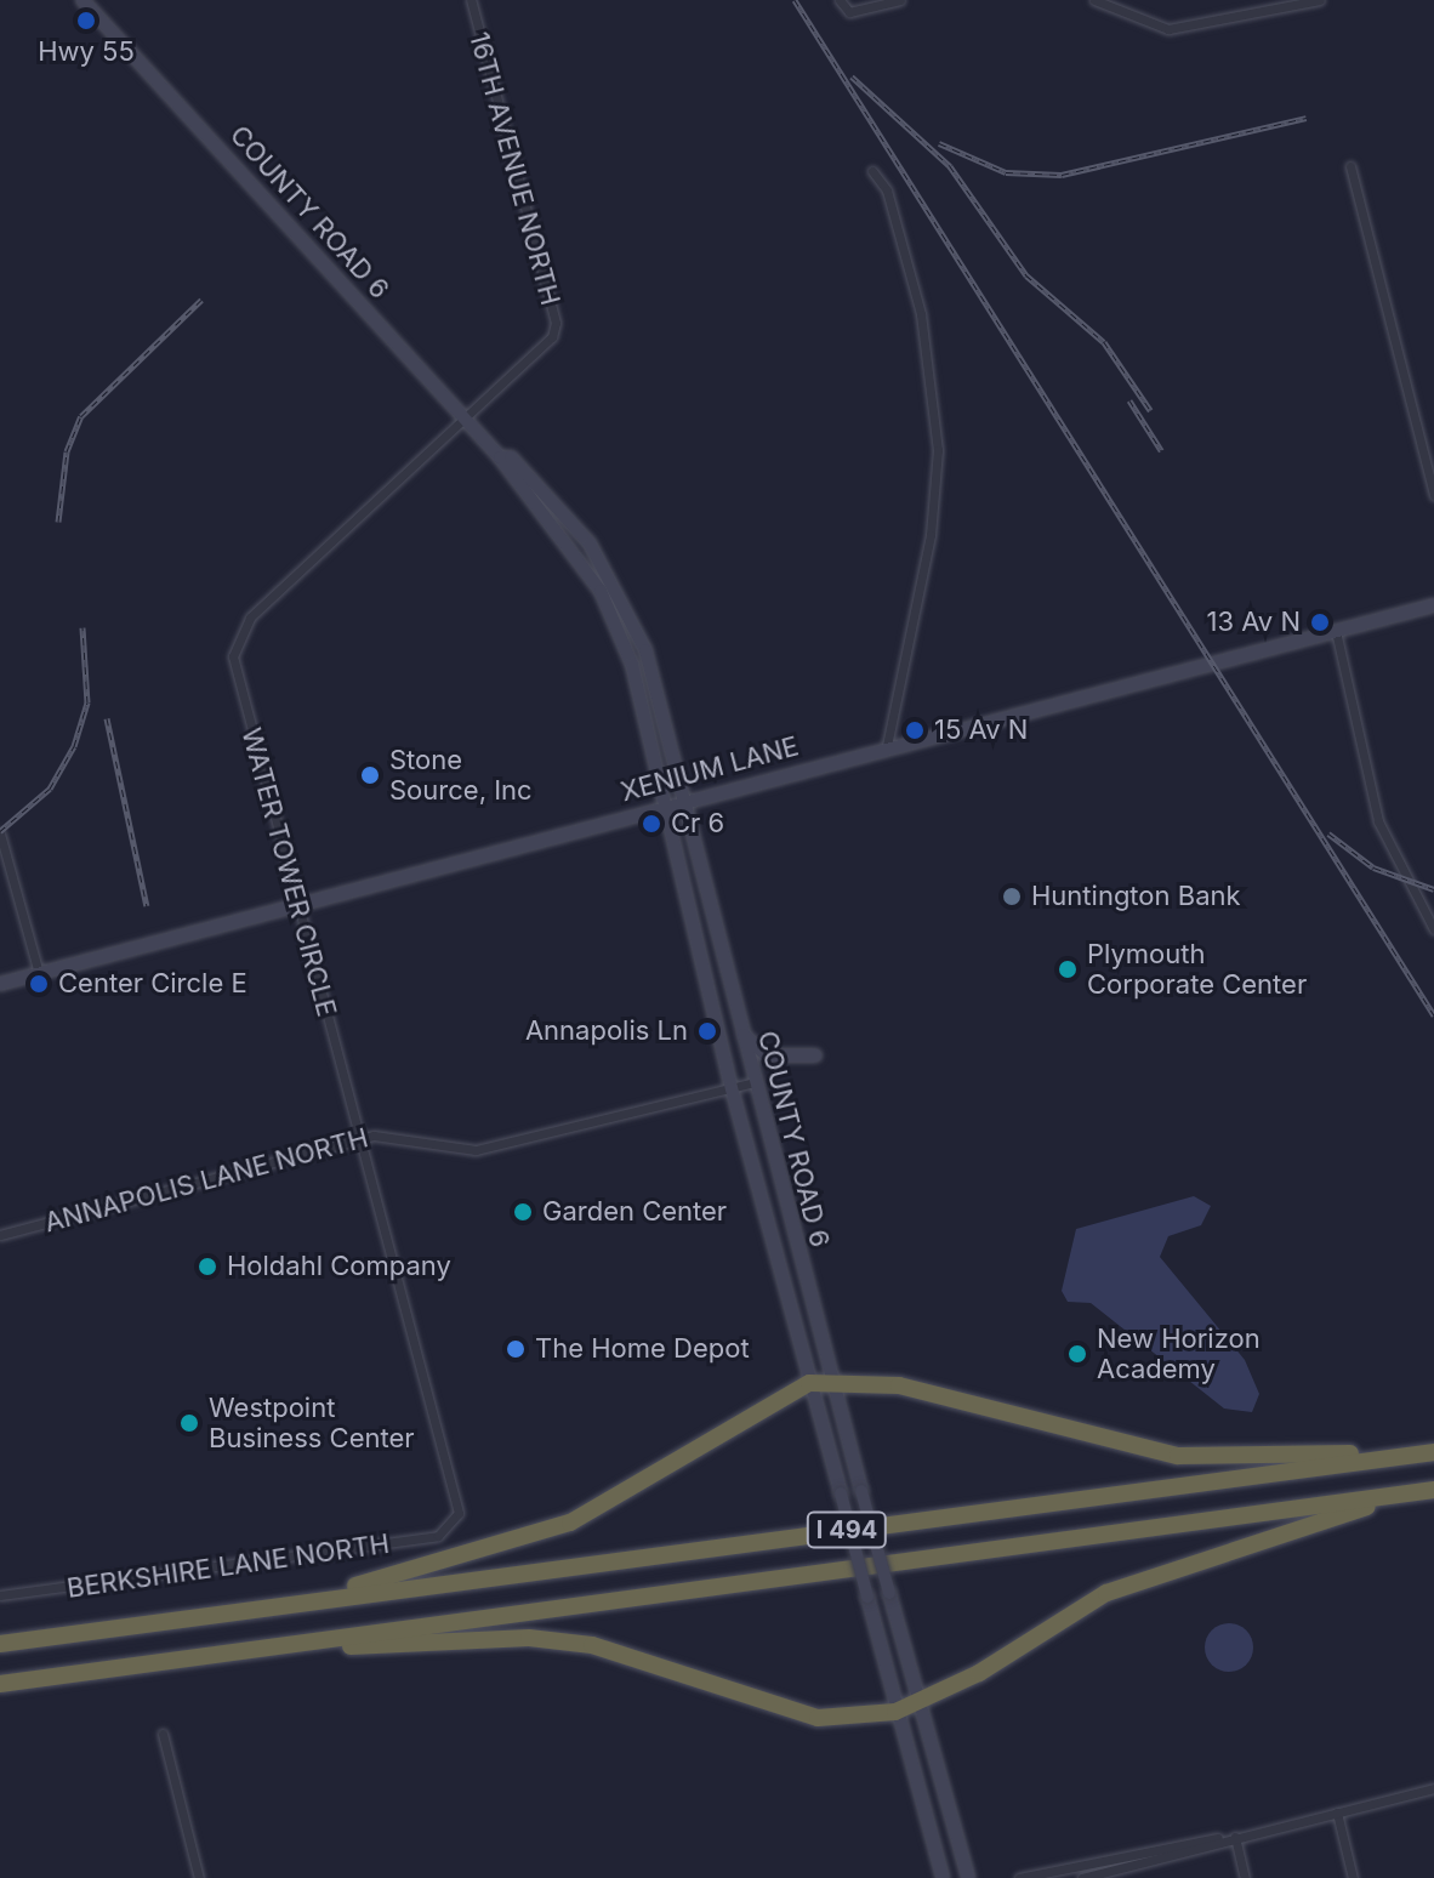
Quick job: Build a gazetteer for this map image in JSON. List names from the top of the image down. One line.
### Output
{"streets":{"highway":["I 494"],"main road":["COUNTY ROAD 6","XENIUM LANE"],"street":["16TH AVENUE NORTH","WATER TOWER CIRCLE","ANNAPOLIS LANE NORTH","BERKSHIRE LANE NORTH"]},"crossings":[["16TH AVENUE NORTH","WATER TOWER CIRCLE"],["COUNTY ROAD 6","XENIUM LANE"],["COUNTY ROAD 6","WATER TOWER CIRCLE"],["COUNTY ROAD 6","ANNAPOLIS LANE NORTH"],["XENIUM LANE","WATER TOWER CIRCLE"],["WATER TOWER CIRCLE","ANNAPOLIS LANE NORTH"],["WATER TOWER CIRCLE","BERKSHIRE LANE NORTH"]],"places":["Hwy 55","13 Av N","15 Av N","Stone Source, Inc","Cr 6","Huntington Bank","Plymouth Corporate Center","Center Circle E","Annapolis Ln","Garden Center","Holdahl Company","The Home Depot","New Horizon Academy","Westpoint Business Center"]}
